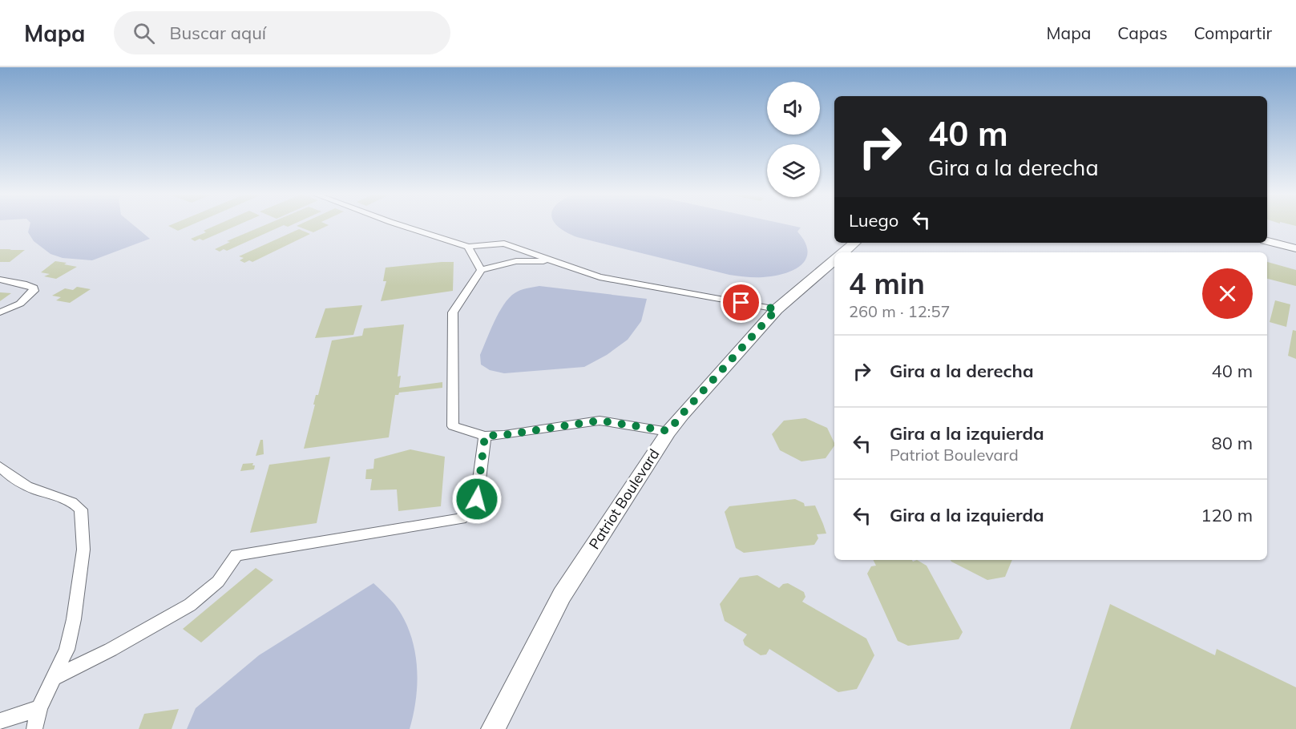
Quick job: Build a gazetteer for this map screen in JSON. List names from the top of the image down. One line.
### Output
{"streets":{"street":["Patriot Boulevard"]},"page":{"header":"Mapa","search":"Buscar aquí","nav":["Mapa","Capas","Compartir"],"turn":["40 m","Gira a la derecha"],"then":"Luego","heading":["4 min","260 m · 12:57"],"list":[{"name":"Gira a la derecha","value":"40 m"},{"name":"Gira a la izquierda","note":"Patriot Boulevard","value":"80 m"},{"name":"Gira a la izquierda","value":"120 m"}]}}
